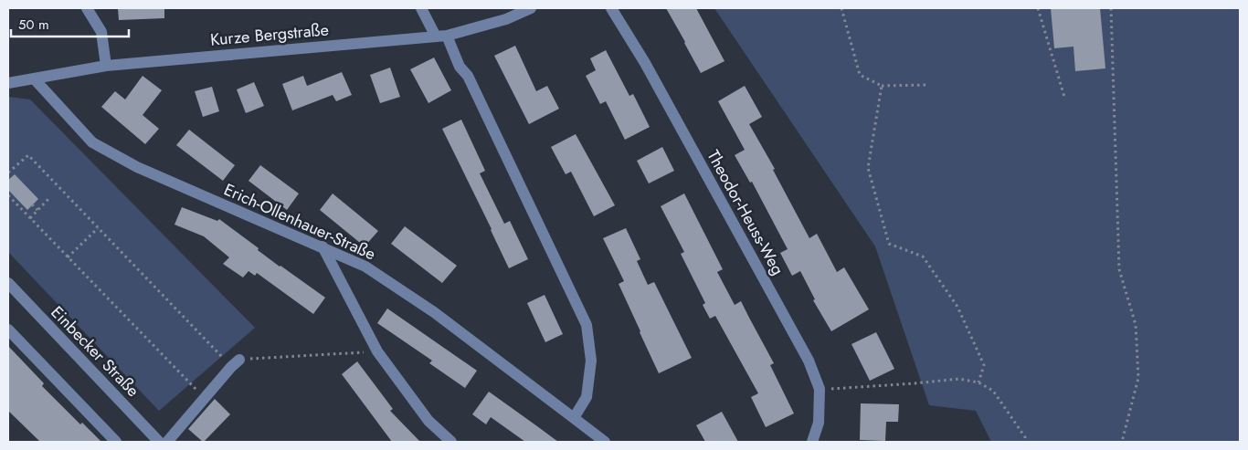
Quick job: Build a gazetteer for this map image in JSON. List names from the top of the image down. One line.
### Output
{"streets":{"street":["Kurze Bergstraße","Theodor-Heuss-Weg","Erich-Ollenhauer-Straße","Einbecker Straße"]},"crossings":[["Kurze Bergstraße","Erich-Ollenhauer-Straße"]],"scale_bar":"50 m"}
